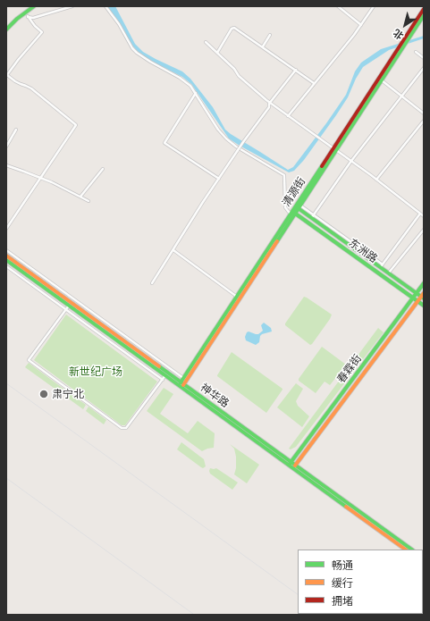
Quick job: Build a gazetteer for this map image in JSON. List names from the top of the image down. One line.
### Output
{"streets":{"main road":["清源街","东洲路","春霖街","神华路"]},"crossings":[["清源街","东洲路"],["清源街","神华路"],["东洲路","春霖街"],["春霖街","神华路"]],"parks":["新世纪广场"],"places":["肃宁北"],"legend":["畅通","缓行","拥堵"],"north":"bottom left"}
